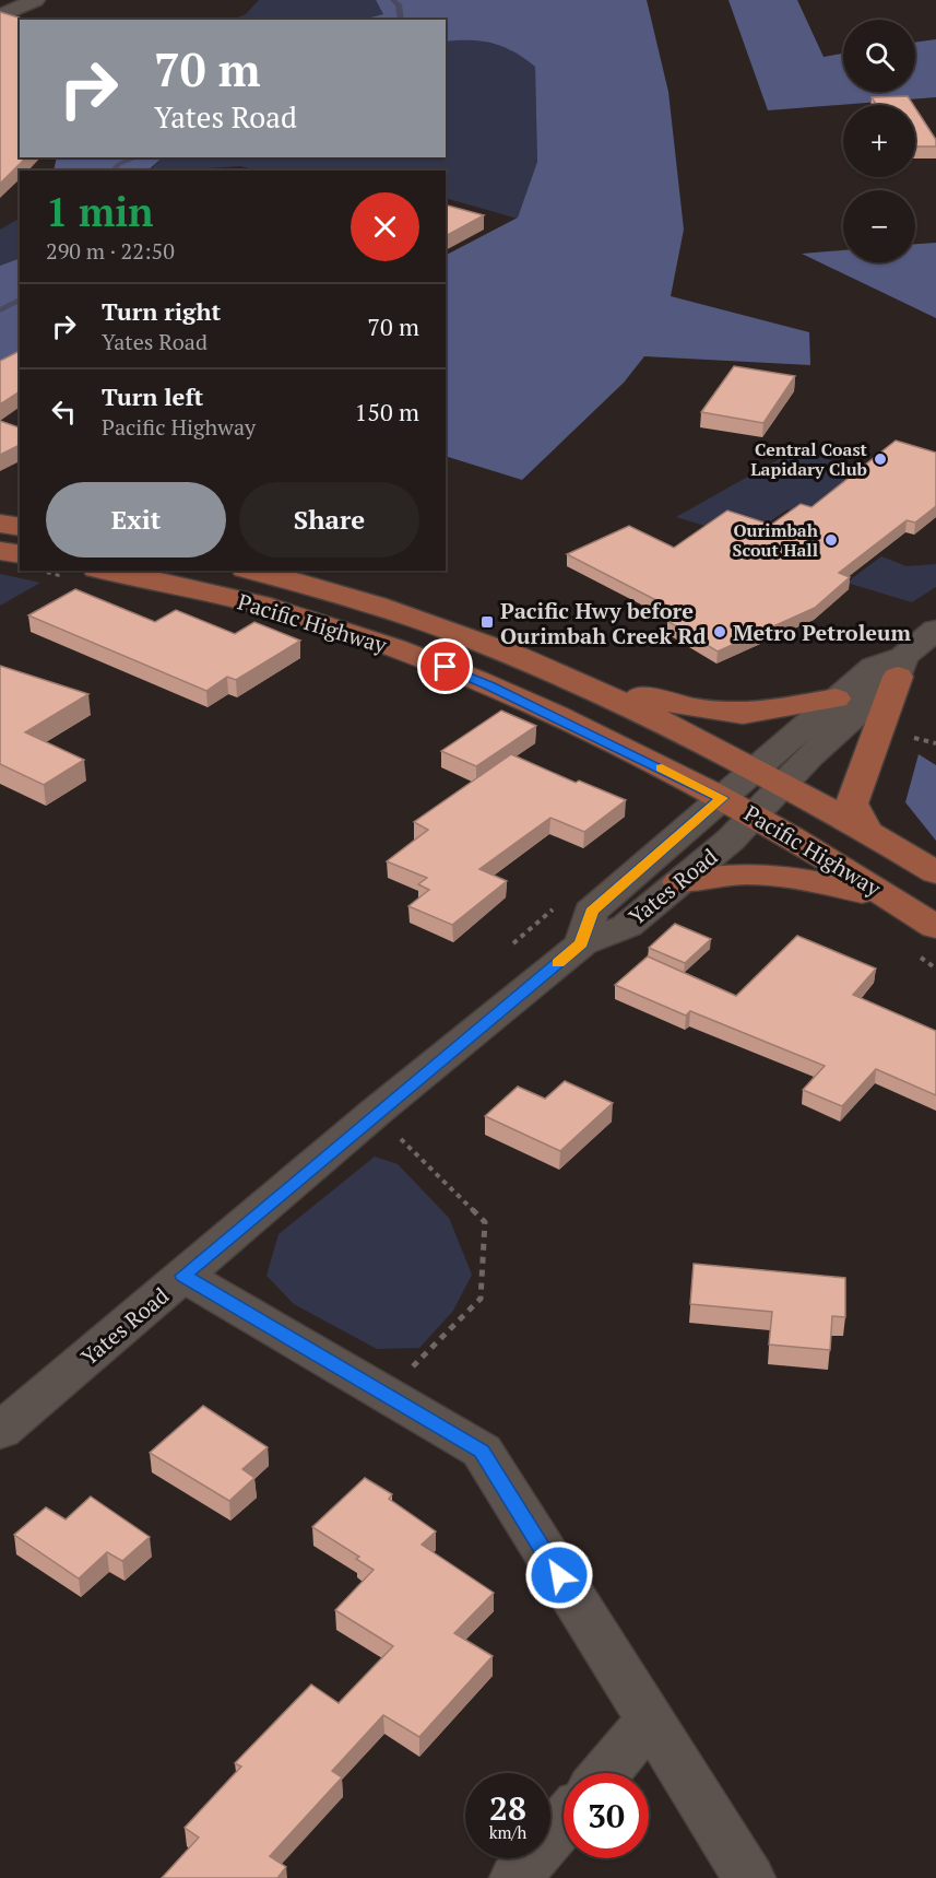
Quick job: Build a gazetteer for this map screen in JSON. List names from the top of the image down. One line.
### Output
{"streets":{"main road":["Pacific Highway"],"street":["Yates Road"]},"crossings":[["Pacific Highway","Yates Road"]],"places":{"other":["Central Coast Lapidary Club","Ourimbah Scout Hall","Metro Petroleum"],"transit":["Pacific Hwy before Ourimbah Creek Rd"]},"page":{"map_buttons":["+","−"],"turn":["70 m","Yates Road"],"heading":["1 min","290 m · 22:50"],"list":[{"name":"Turn right","note":"Yates Road","value":"70 m"},{"name":"Turn left","note":"Pacific Highway","value":"150 m"}],"buttons":["Exit","Share"],"speed":"28 km/h","limit":"30"}}
